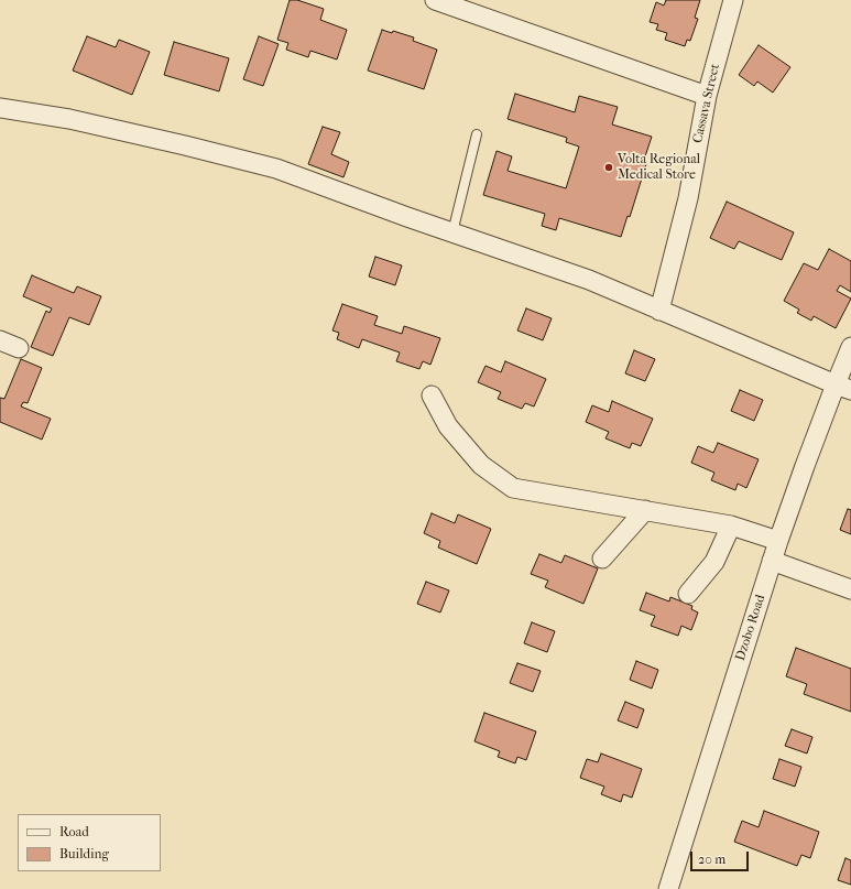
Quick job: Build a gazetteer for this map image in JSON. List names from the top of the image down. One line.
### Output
{"streets":{"street":["Cassava Street","Dzobo Road"]},"places":["Volta Regional Medical Store"],"legend":["Road","Building"],"scale_bar":"20 m"}
